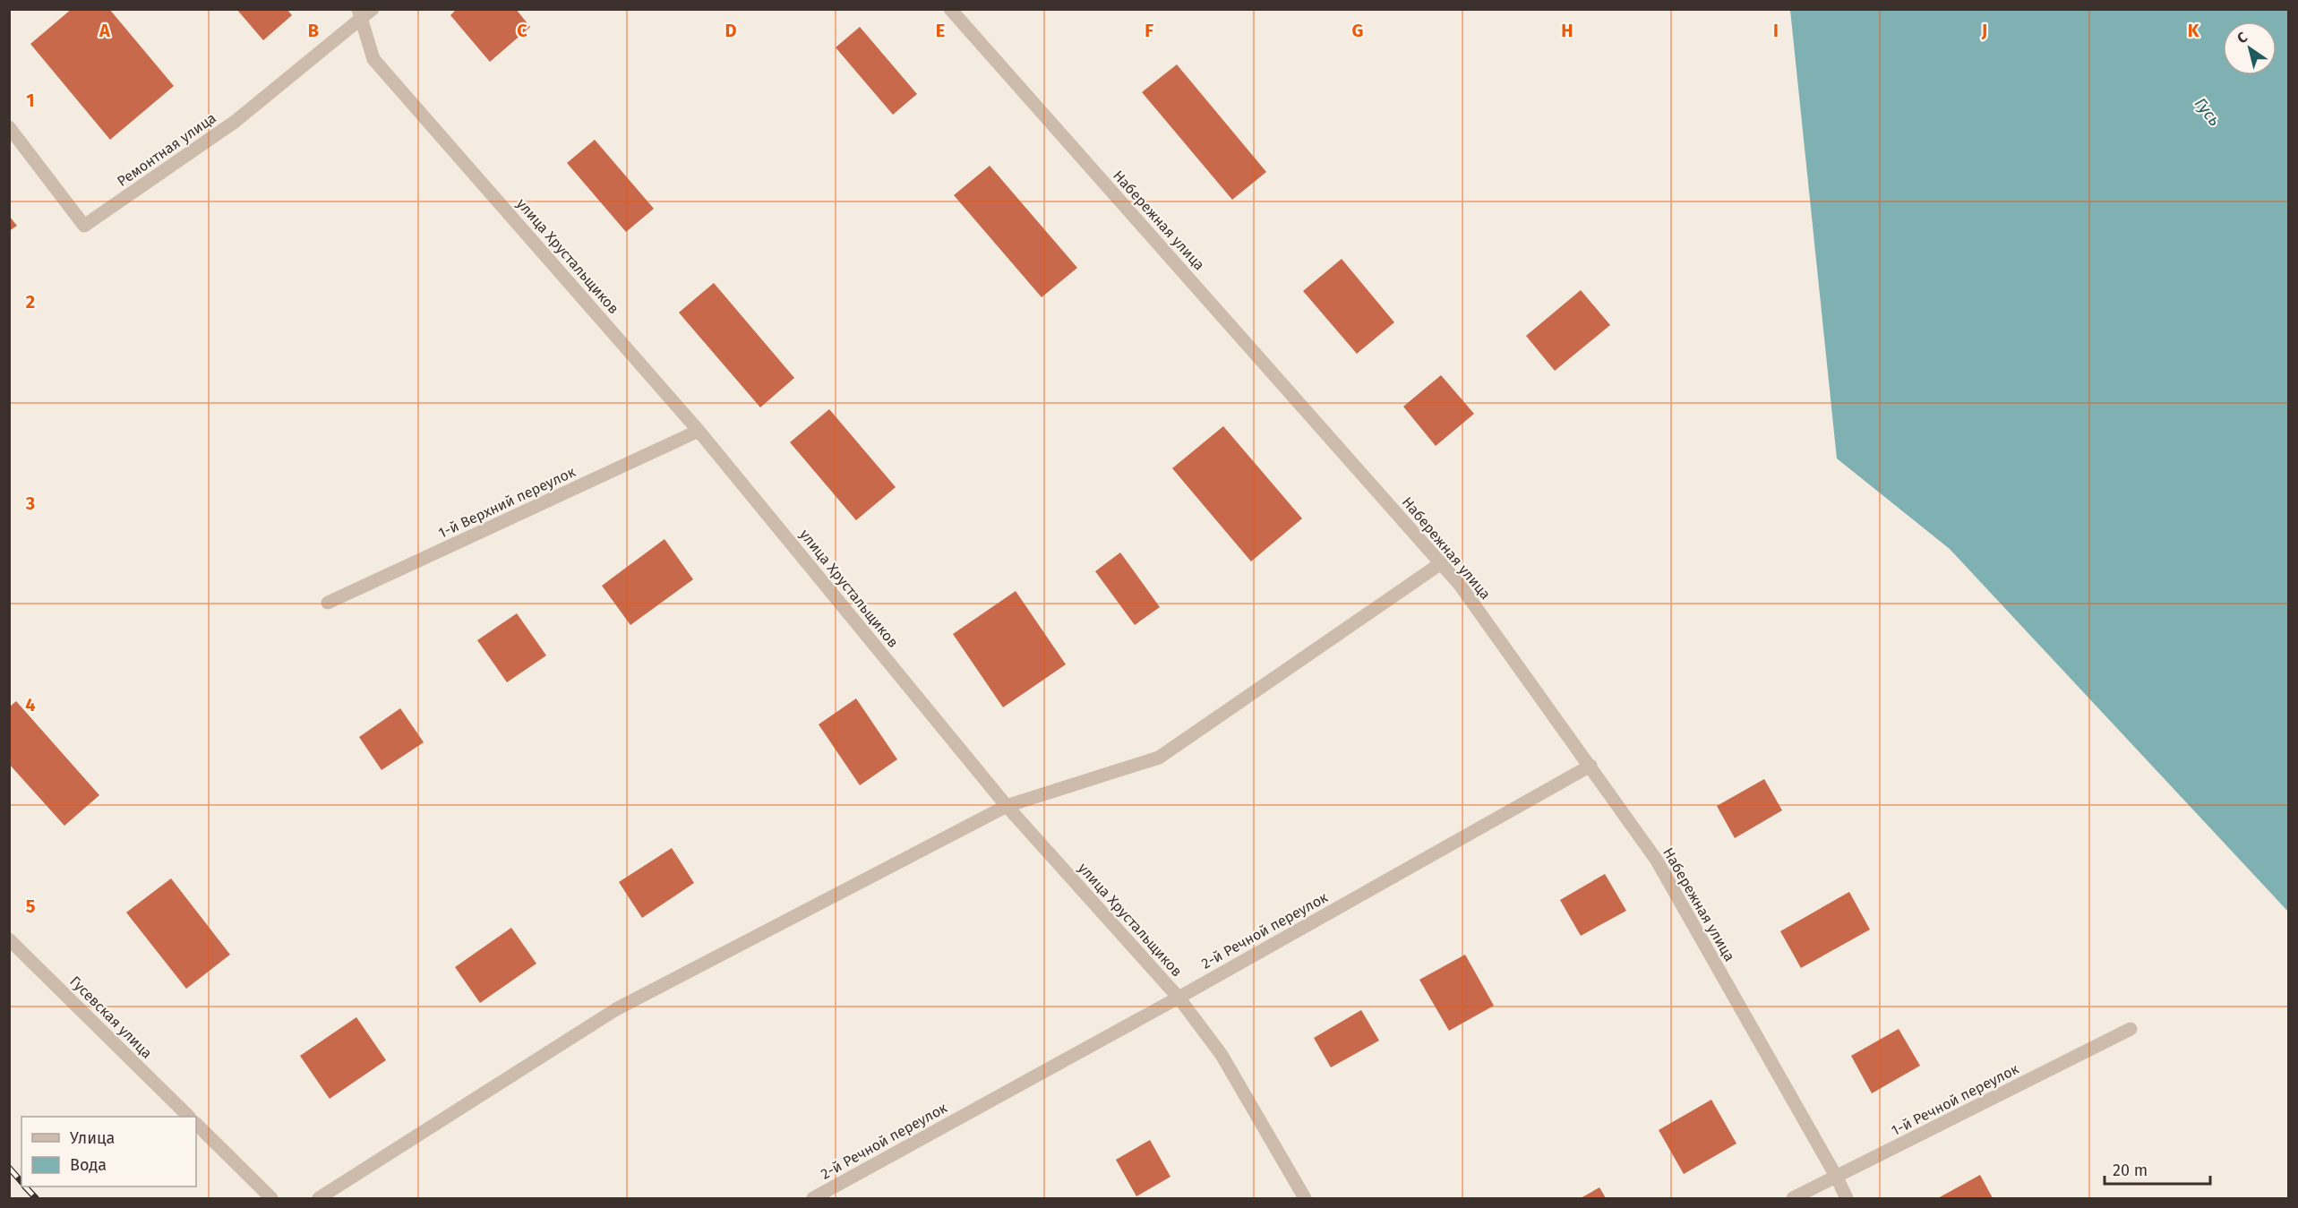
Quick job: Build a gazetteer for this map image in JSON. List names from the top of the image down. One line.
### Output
{"streets":{"street":["Ремонтная улица","Набережная улица","улица Хрустальщиков","1-й Верхний переулок","2-й Речной переулок","Гусевская улица","1-й Речной переулок"]},"crossings":[["Ремонтная улица","улица Хрустальщиков"],["Набережная улица","2-й Речной переулок"],["Набережная улица","1-й Речной переулок"],["улица Хрустальщиков","1-й Верхний переулок"],["улица Хрустальщиков","2-й Речной переулок"]],"water":["Гусь"],"legend":["Улица","Вода"],"scale_bar":"20 m","north":"top left","grid":{"columns":["A","B","C","D","E","F","G","H","I","J","K"],"rows":["1","2","3","4","5"]}}
